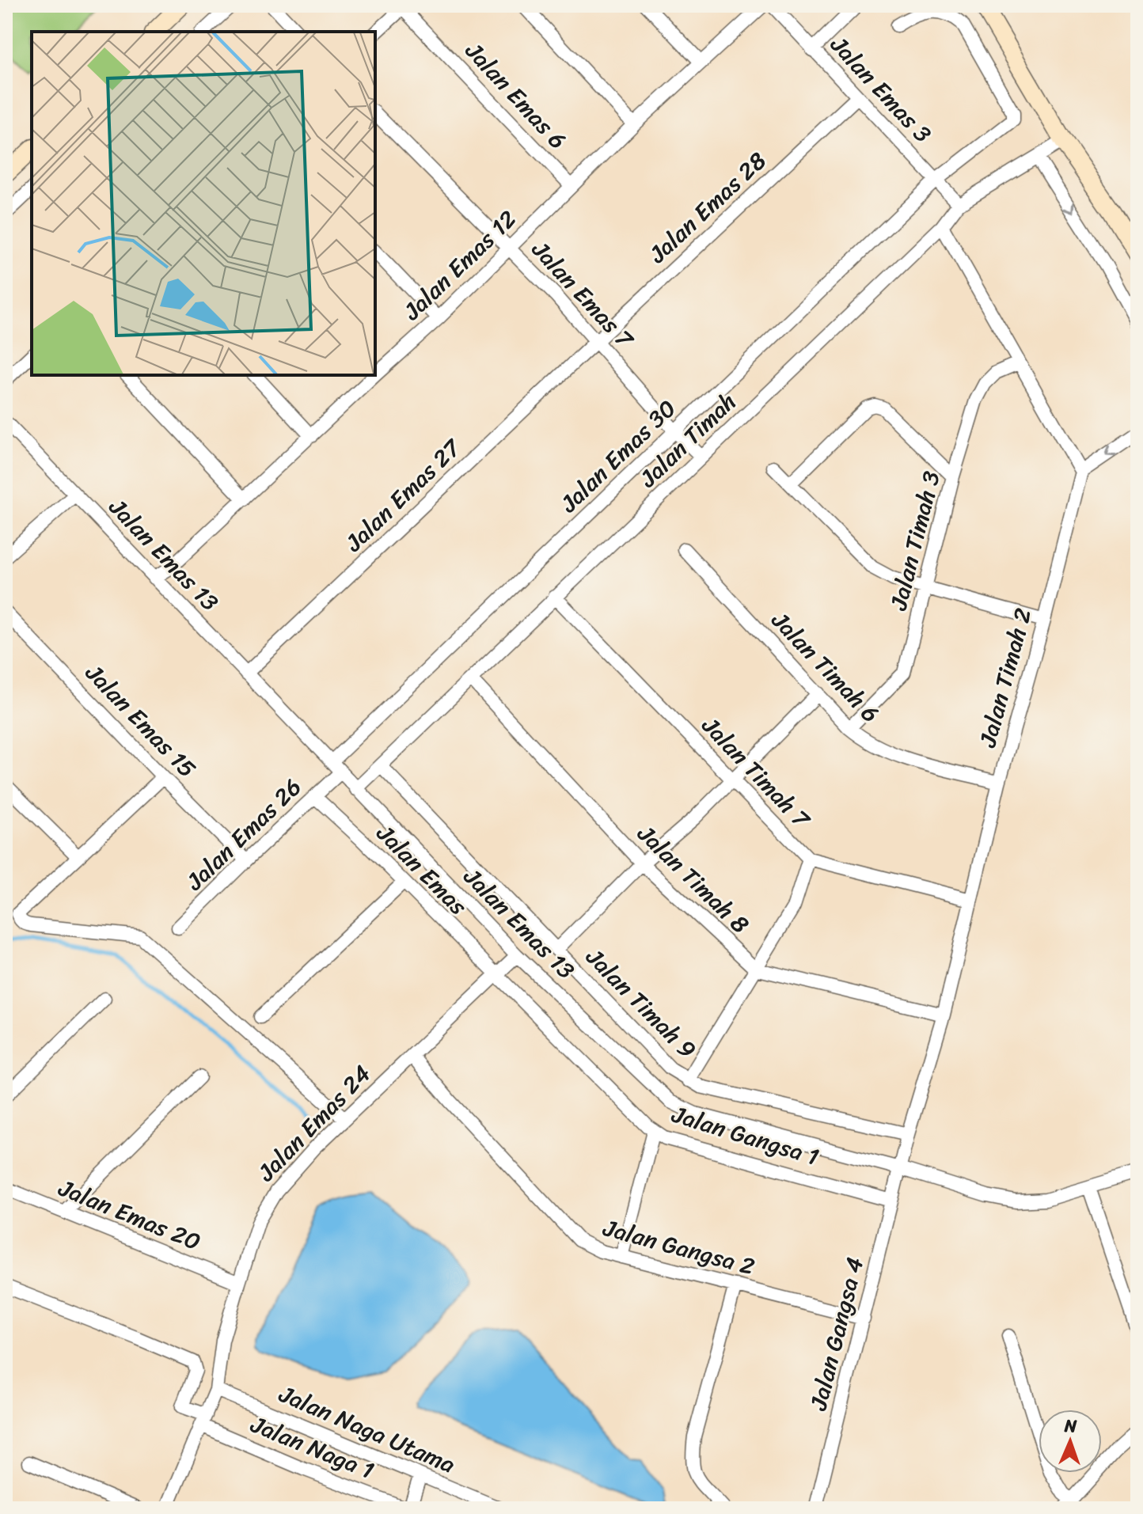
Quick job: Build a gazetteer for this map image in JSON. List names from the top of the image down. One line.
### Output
{"streets":{"street":["Jalan Emas 3","Jalan Emas 6","Jalan Emas 28","Jalan Emas 12","Jalan Emas 7","Jalan Timah","Jalan Emas 30","Jalan Emas 27","Jalan Timah 3","Jalan Emas 13","Jalan Timah 6","Jalan Timah 2","Jalan Emas 15","Jalan Timah 7","Jalan Emas 26","Jalan Emas","Jalan Timah 8","Jalan Timah 9","Jalan Emas 24","Jalan Gangsa 1","Jalan Emas 20","Jalan Gangsa 2","Jalan Gangsa 4","Jalan Naga Utama","Jalan Naga 1"]},"crossings":[["Jalan Emas 3","Jalan Emas 28"],["Jalan Emas 3","Jalan Timah"],["Jalan Emas 3","Jalan Emas 30"],["Jalan Emas 6","Jalan Emas 12"],["Jalan Emas 28","Jalan Emas 7"],["Jalan Emas 28","Jalan Emas 27"],["Jalan Emas 12","Jalan Emas 7"],["Jalan Emas 12","Jalan Emas 13"],["Jalan Emas 7","Jalan Timah"],["Jalan Emas 7","Jalan Emas 30"],["Jalan Emas 7","Jalan Emas 27"],["Jalan Timah","Jalan Emas 13"],["Jalan Timah","Jalan Timah 7"],["Jalan Timah","Jalan Timah 8"],["Jalan Timah","Jalan Timah 9"],["Jalan Emas 30","Jalan Emas 13"],["Jalan Emas 27","Jalan Emas 13"],["Jalan Timah 3","Jalan Timah 6"],["Jalan Emas 13","Jalan Timah 2"],["Jalan Emas 13","Jalan Emas 26"],["Jalan Emas 13","Jalan Emas 24"],["Jalan Emas 13","Jalan Gangsa 4"],["Jalan Timah 6","Jalan Timah 2"],["Jalan Timah 2","Jalan Timah 7"],["Jalan Timah 2","Jalan Timah 8"],["Jalan Timah 2","Jalan Timah 9"],["Jalan Timah 2","Jalan Gangsa 4"],["Jalan Emas 15","Jalan Emas 26"],["Jalan Emas 26","Jalan Emas"],["Jalan Emas","Jalan Emas 24"],["Jalan Emas","Jalan Gangsa 1"],["Jalan Emas 24","Jalan Gangsa 1"],["Jalan Emas 24","Jalan Emas 20"],["Jalan Emas 24","Jalan Gangsa 2"],["Jalan Emas 24","Jalan Naga Utama"],["Jalan Emas 24","Jalan Naga 1"],["Jalan Gangsa 1","Jalan Gangsa 4"],["Jalan Gangsa 2","Jalan Gangsa 4"]],"north":"top"}
